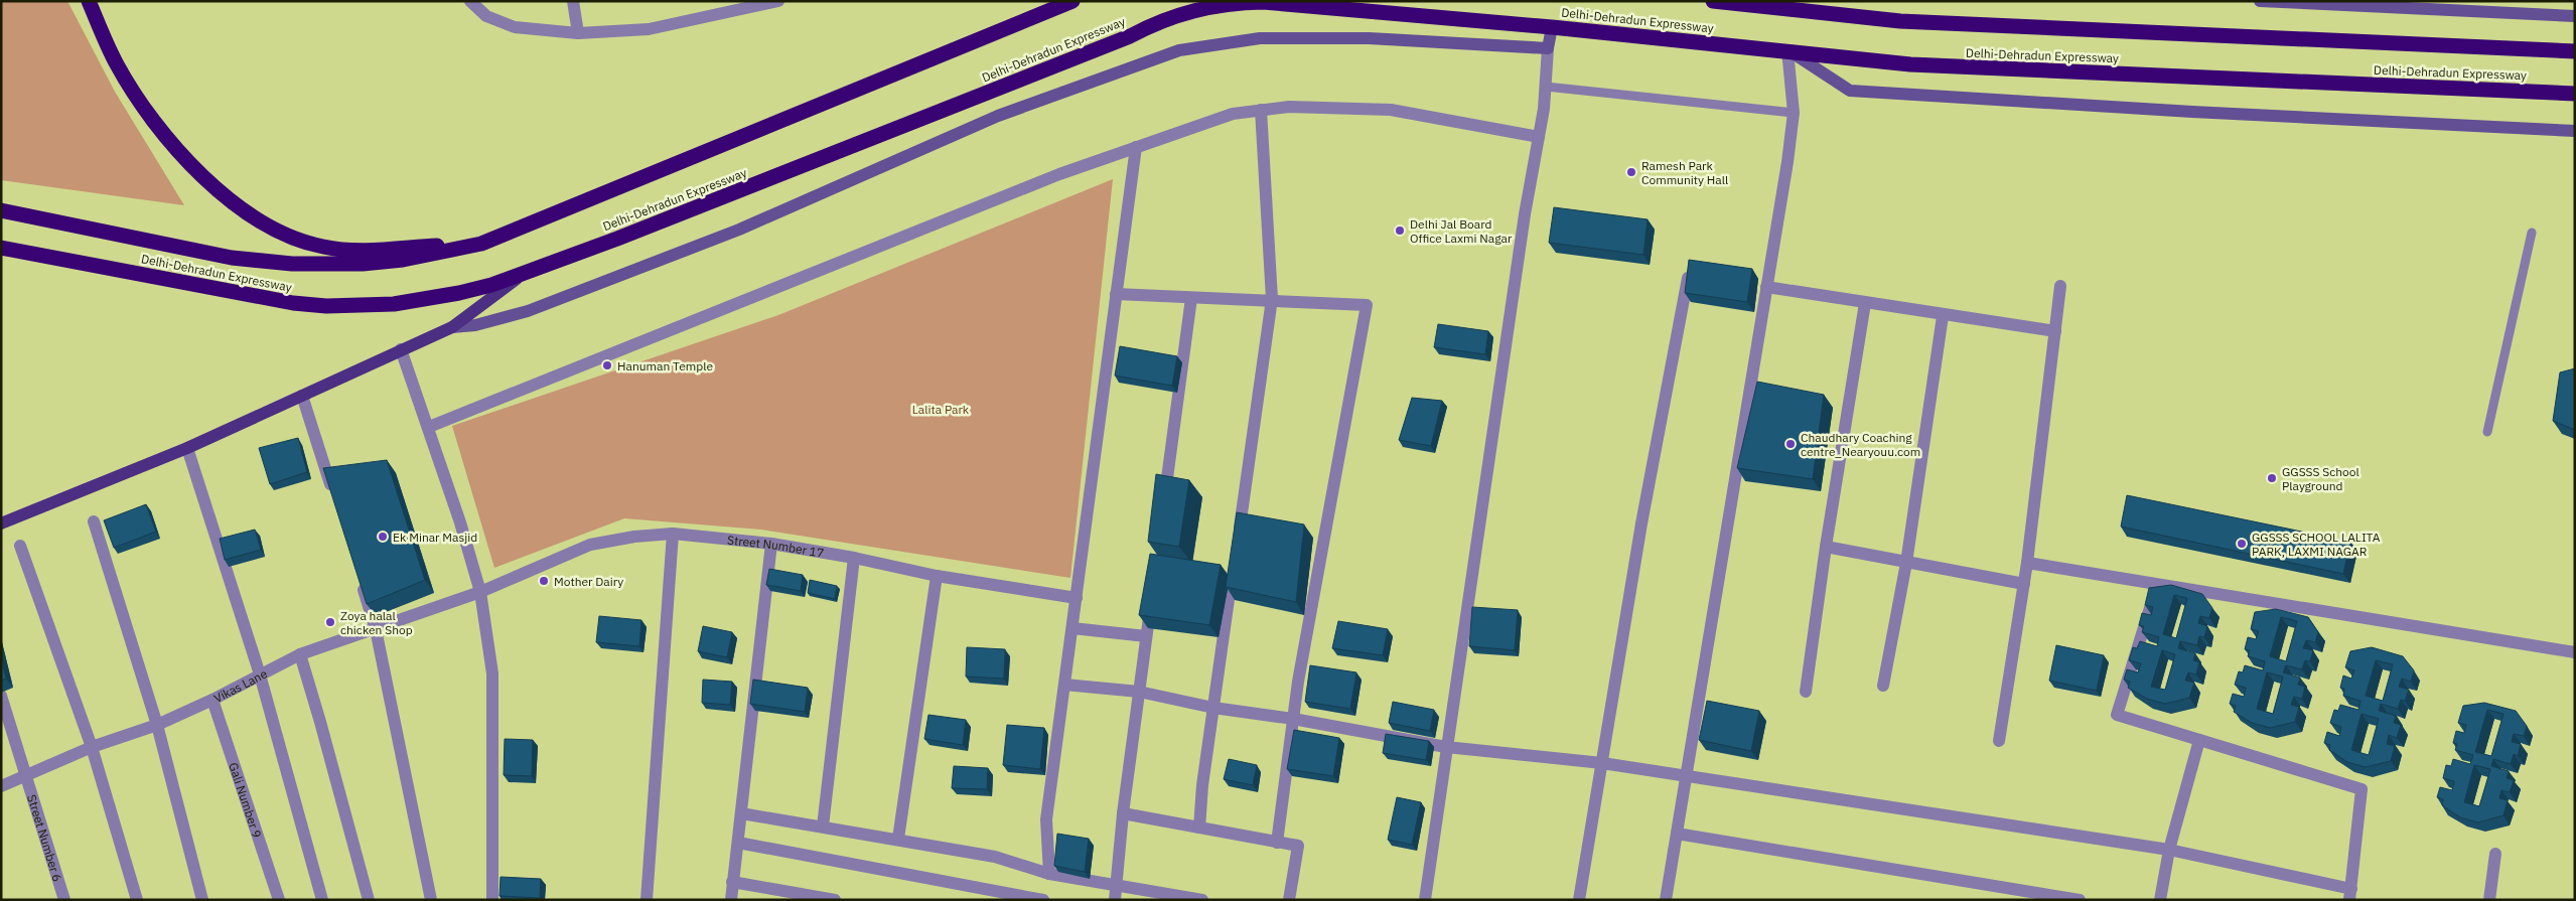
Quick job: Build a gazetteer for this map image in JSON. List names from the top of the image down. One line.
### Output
{"streets":{"highway":["Delhi-Dehradun Expressway"],"street":["Street Number 17","Vikas Lane","Gali Number 9","Street Number 6"]},"crossings":[["Street Number 17","Vikas Lane"],["Vikas Lane","Gali Number 9"],["Vikas Lane","Street Number 6"]],"parks":["Lalita Park"],"places":["Ramesh Park Community Hall","Delhi Jal Board Office Laxmi Nagar","Hanuman Temple","Chaudhary Coaching centre_Nearyouu.com","GGSSS School Playground","Ek Minar Masjid","GGSSS SCHOOL LALITA PARK, LAXMI NAGAR","Mother Dairy","Zoya halal chicken Shop"]}
